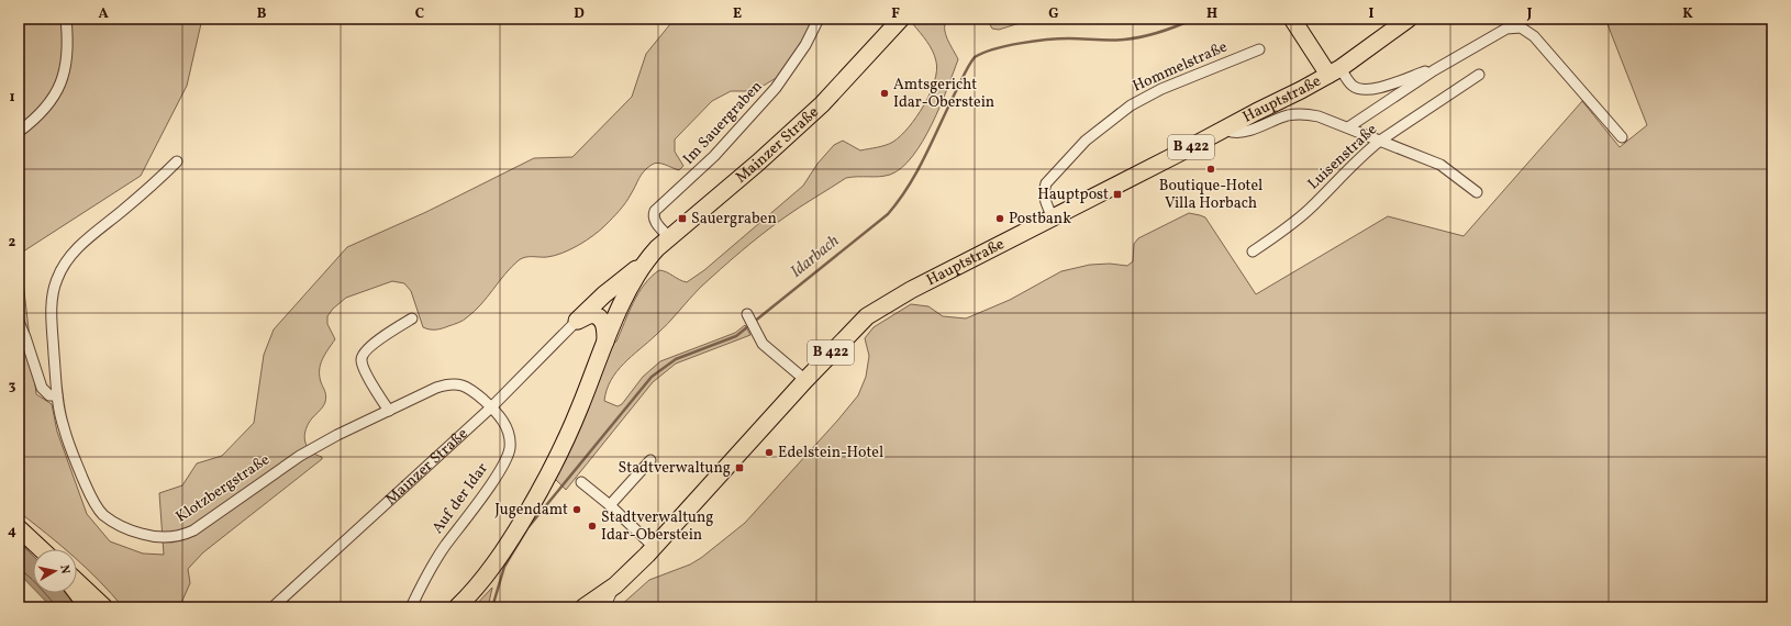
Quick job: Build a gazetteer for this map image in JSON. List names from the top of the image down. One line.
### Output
{"streets":{"main road":["Hauptstraße","Mainzer Straße","B 422"],"street":["Hommelstraße","Im Sauergraben","Luisenstraße","Klotzbergstraße","Auf der Idar"]},"crossings":[["Hommelstraße","Hauptstraße"],["Hauptstraße","B 422"],["Im Sauergraben","Mainzer Straße"],["Mainzer Straße","Klotzbergstraße"],["Mainzer Straße","Auf der Idar"],["Klotzbergstraße","Auf der Idar"]],"water":["Idarbach"],"places":{"other":["Amtsgericht Idar-Oberstein","Boutique-Hotel Villa Horbach","Postbank","Edelstein-Hotel","Jugendamt","Stadtverwaltung Idar-Oberstein"],"transit":["Hauptpost","Sauergraben","Stadtverwaltung"]},"north":"right","grid":{"columns":["A","B","C","D","E","F","G","H","I","J","K"],"rows":["1","2","3","4"]}}
